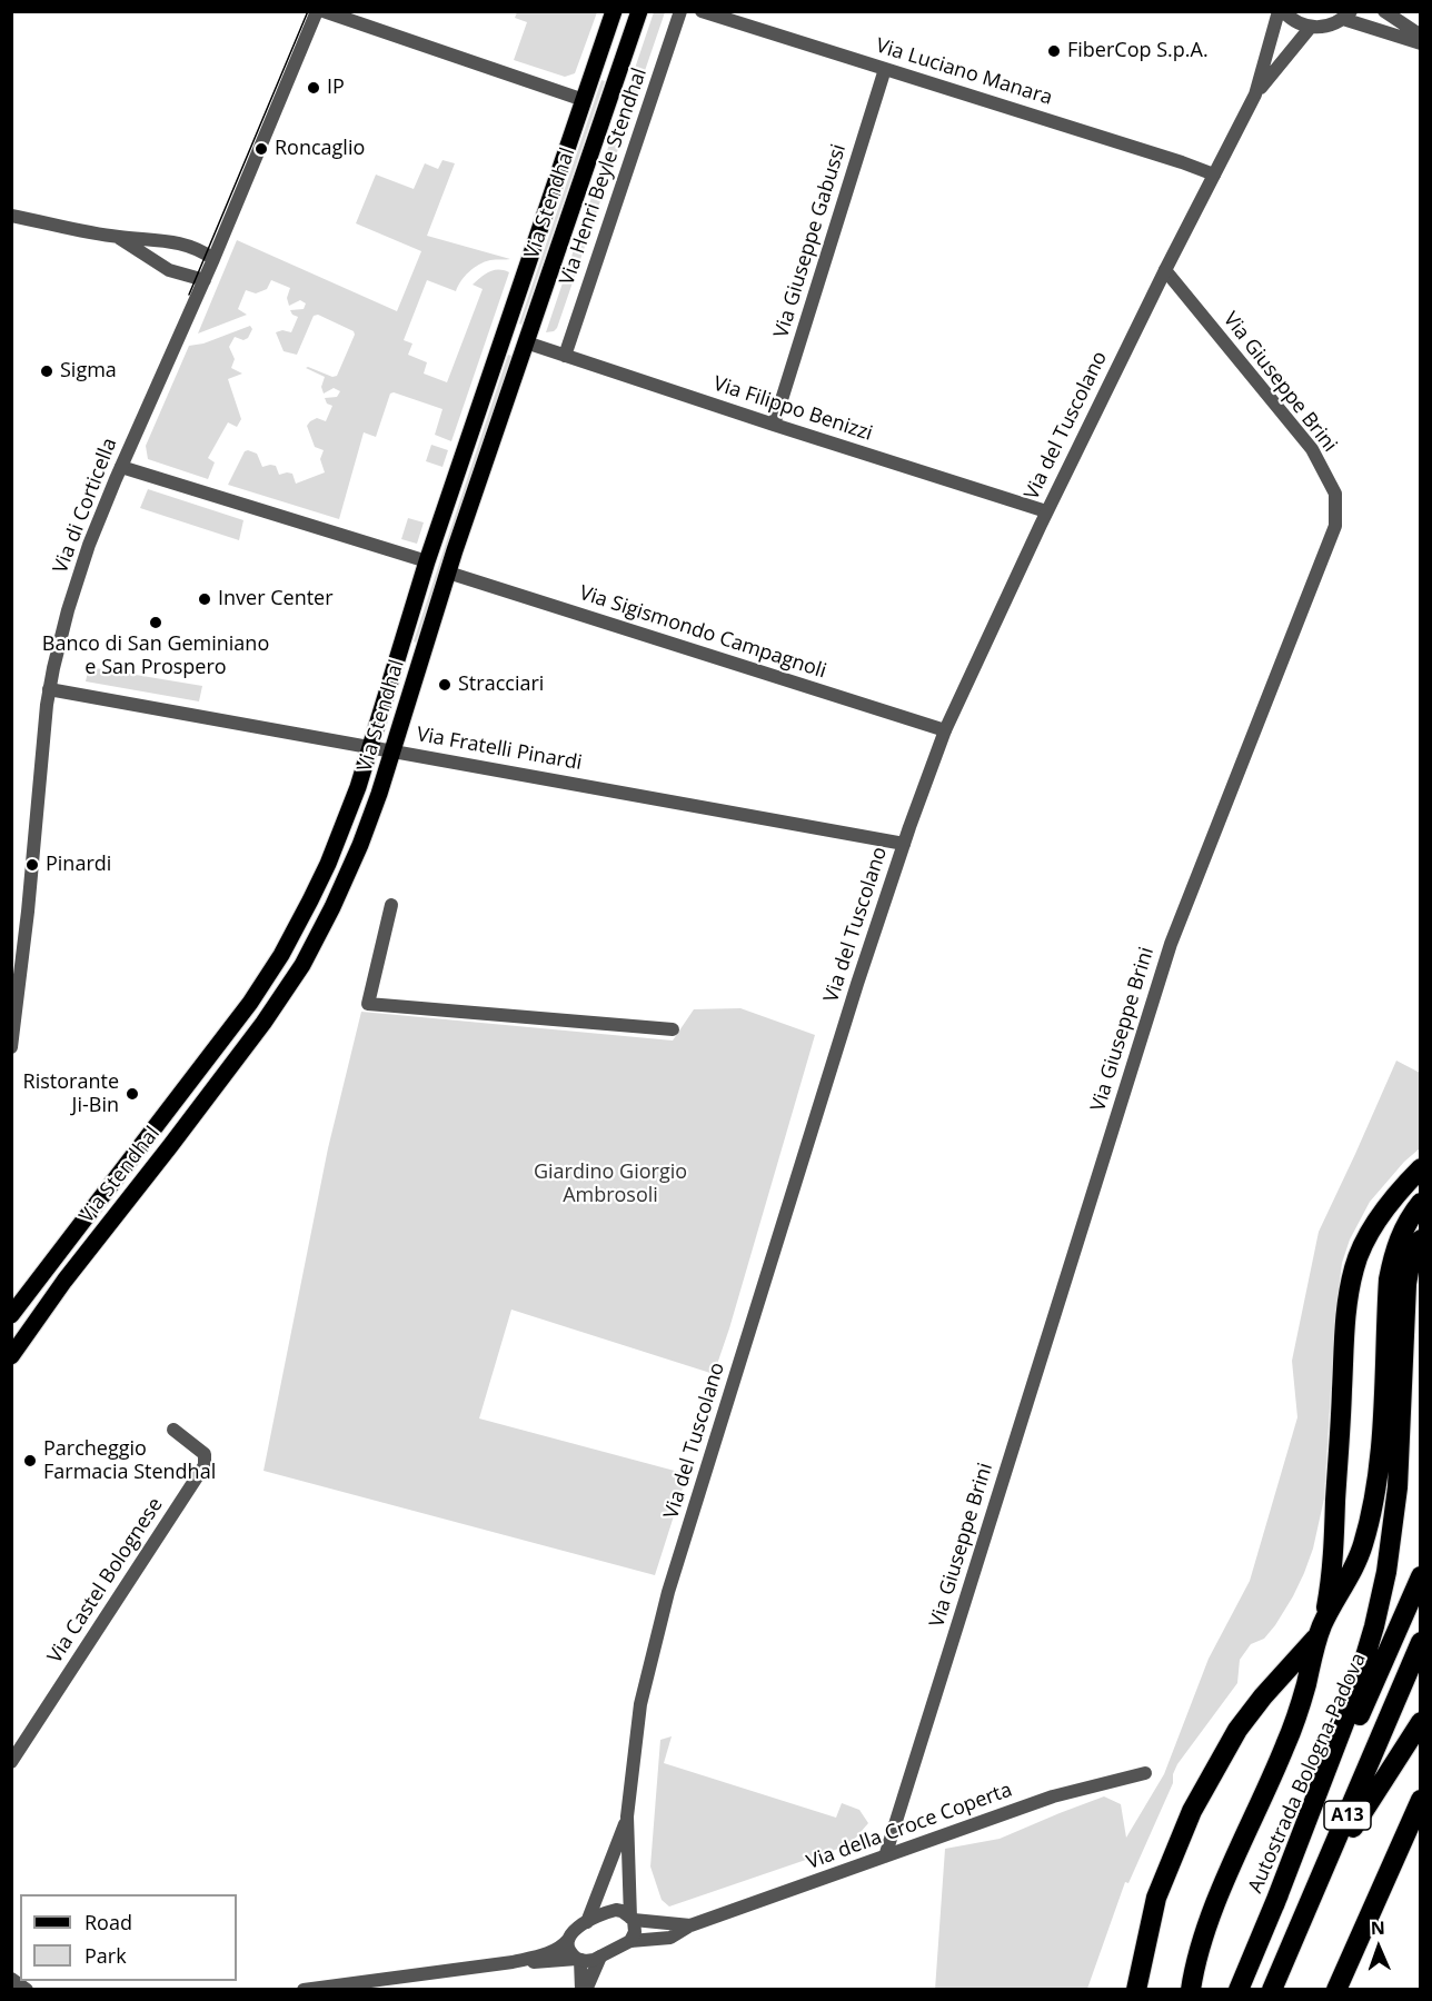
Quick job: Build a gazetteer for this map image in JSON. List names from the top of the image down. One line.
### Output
{"streets":{"highway":["Autostrada Bologna-Padova","A13"],"main road":["Via Stendhal"],"street":["Via Luciano Manara","Via Henri Beyle Stendhal","Via Giuseppe Gabussi","Via Giuseppe Brini","Via Filippo Benizzi","Via del Tuscolano","Via di Corticella","Via Sigismondo Campagnoli","Via Fratelli Pinardi","Via Castel Bolognese","Via della Croce Coperta"]},"crossings":[["Via Luciano Manara","Via Giuseppe Gabussi"],["Via Luciano Manara","Via del Tuscolano"],["Via Henri Beyle Stendhal","Via Filippo Benizzi"],["Via Stendhal","Via Filippo Benizzi"],["Via Stendhal","Via Sigismondo Campagnoli"],["Via Stendhal","Via Fratelli Pinardi"],["Via Giuseppe Gabussi","Via Filippo Benizzi"],["Via Giuseppe Brini","Via del Tuscolano"],["Via Giuseppe Brini","Via della Croce Coperta"],["Via Filippo Benizzi","Via del Tuscolano"],["Via del Tuscolano","Via Sigismondo Campagnoli"],["Via del Tuscolano","Via Fratelli Pinardi"],["Via del Tuscolano","Via della Croce Coperta"],["Via di Corticella","Via Fratelli Pinardi"]],"parks":["Giardino Giorgio Ambrosoli"],"places":["FiberCop S.p.A.","IP","Roncaglio","Sigma","Inver Center","Banco di San Geminiano e San Prospero","Stracciari","Pinardi","Ristorante Ji-Bin","Parcheggio Farmacia Stendhal"],"legend":["Road","Park"],"north":"top"}
